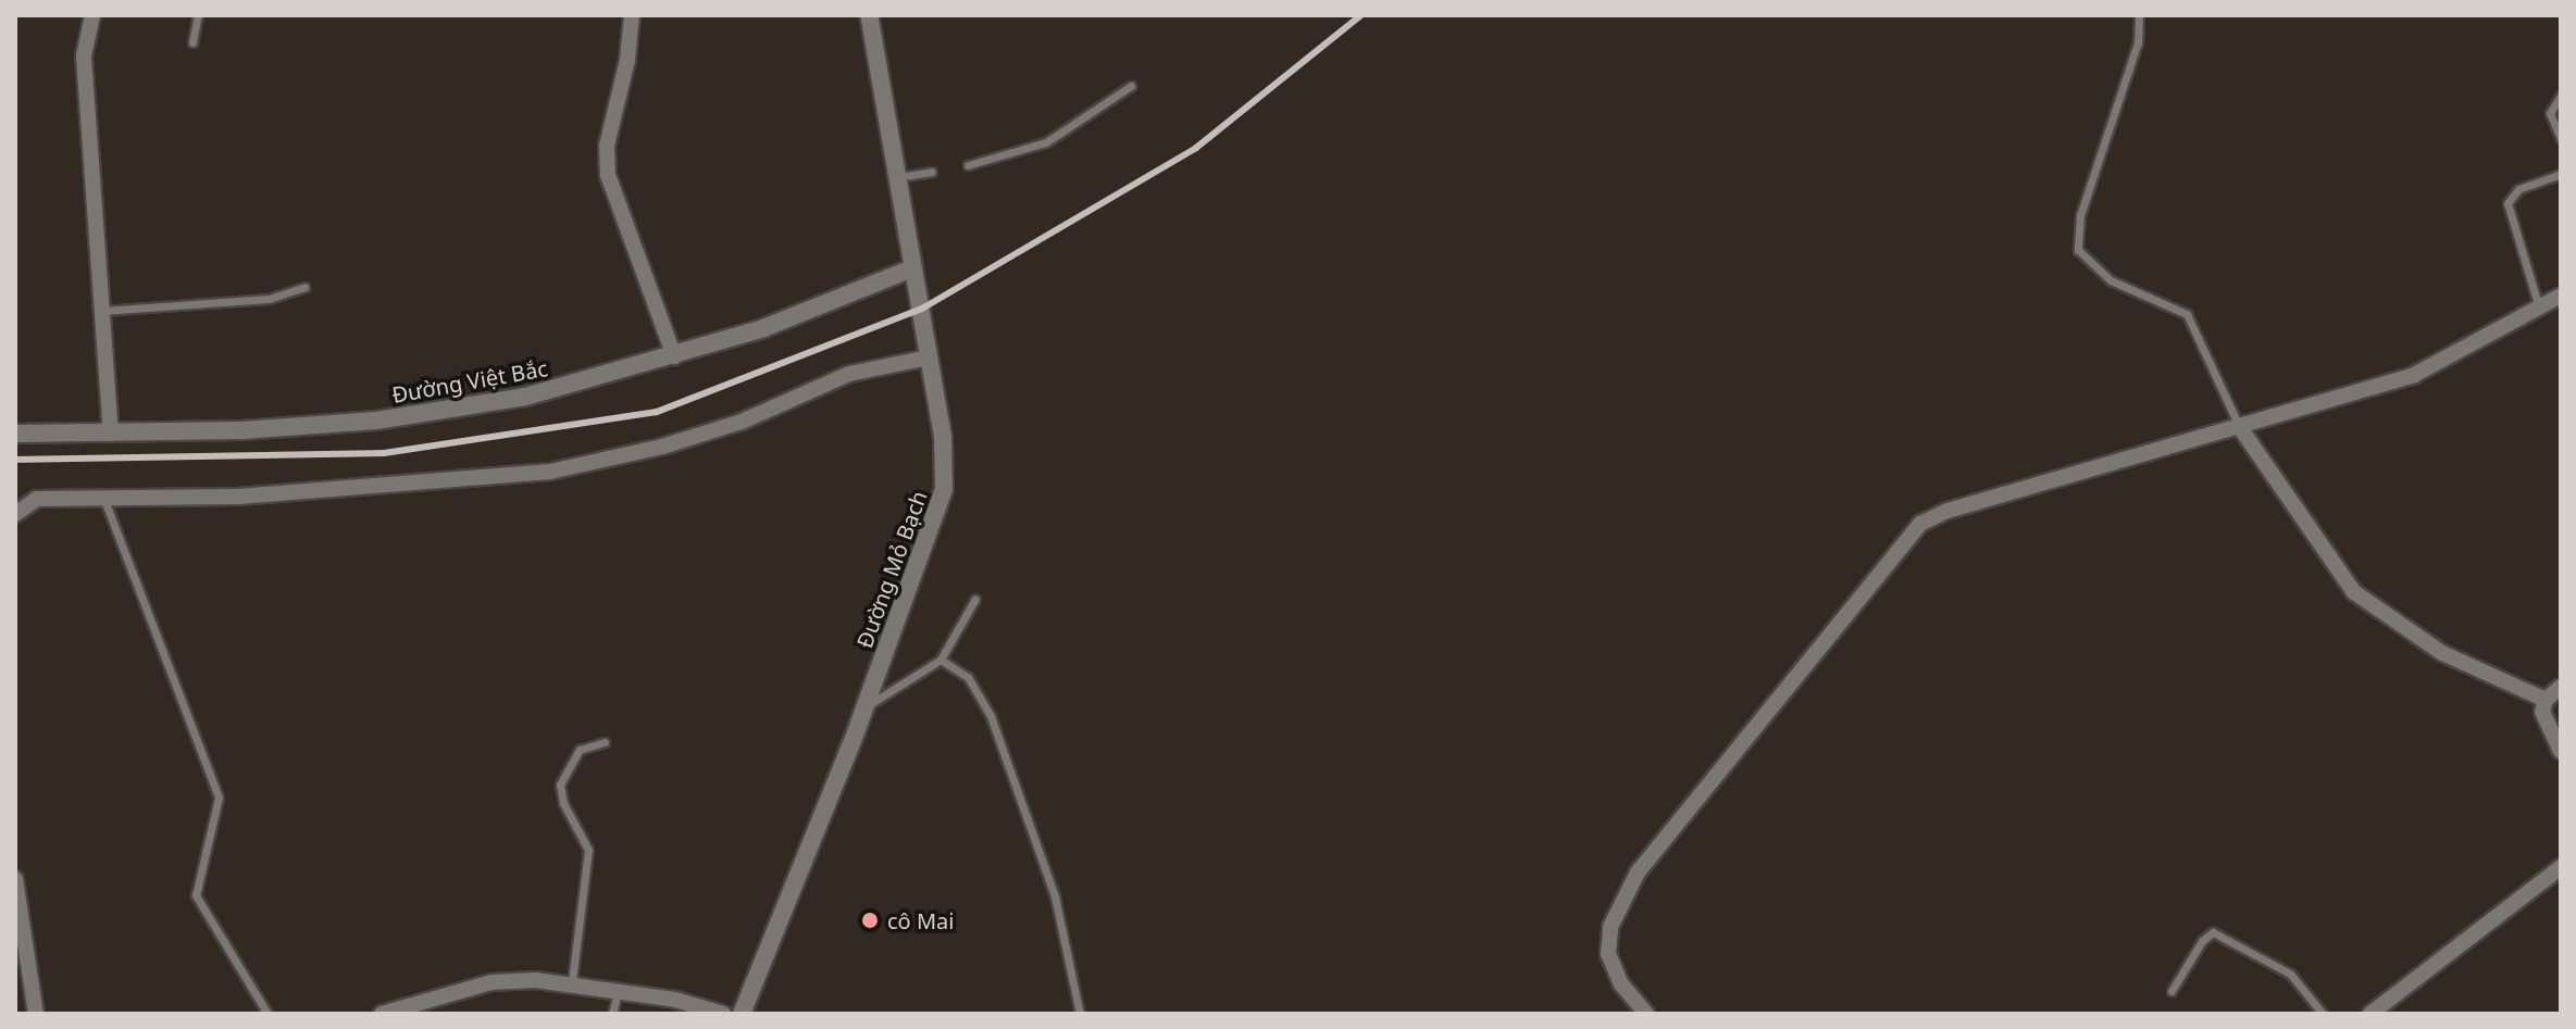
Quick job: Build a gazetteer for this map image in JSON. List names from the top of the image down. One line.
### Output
{"streets":{"street":["Đường Việt Bắc","Đường Mỏ Bạch"]},"crossings":[["Đường Việt Bắc","Đường Mỏ Bạch"]],"places":["cô Mai"]}
